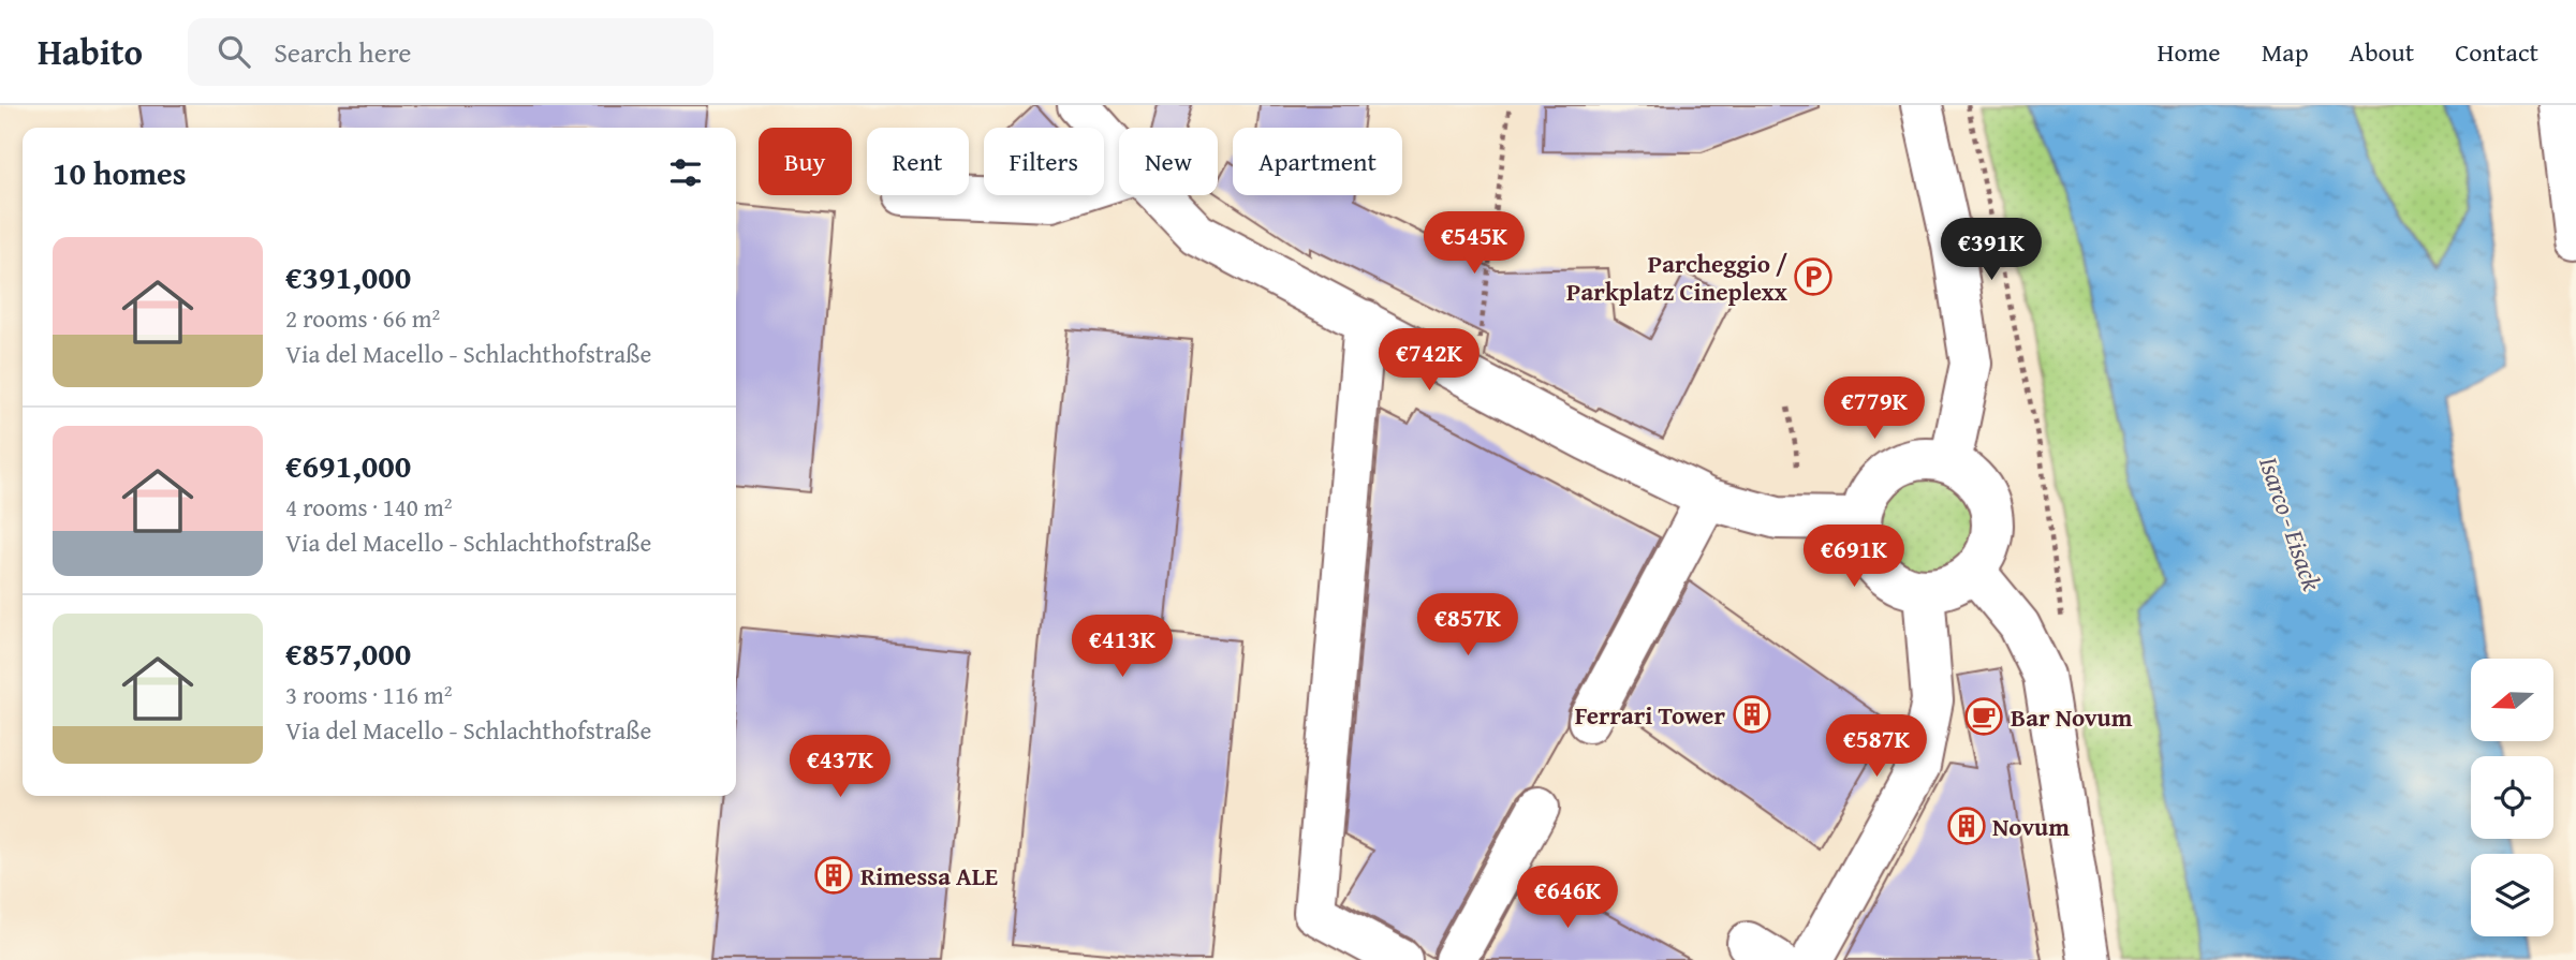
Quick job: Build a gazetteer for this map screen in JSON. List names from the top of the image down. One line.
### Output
{"water":["Isarco - Eisack"],"places":{"parking":["Parcheggio / Parkplatz Cineplexx"],"building":["Ferrari Tower","Novum","Rimessa ALE"],"cafe":["Bar Novum"]},"north":"left","page":{"header":"Habito","search":"Search here","nav":["Home","Map","About","Contact"],"chip":["Buy","Rent","Filters","New","Apartment"],"heading":"10 homes","price":["€545K","€391K","€742K","€779K","€691K","€857K","€413K","€587K","€437K","€646K"],"list":[{"name":"€391,000","note":"2 rooms · 66 m² · Via del Macello - Schlachthofstraße"},{"name":"€691,000","note":"4 rooms · 140 m² · Via del Macello - Schlachthofstraße"},{"name":"€857,000","note":"3 rooms · 116 m² · Via del Macello - Schlachthofstraße"}]}}
